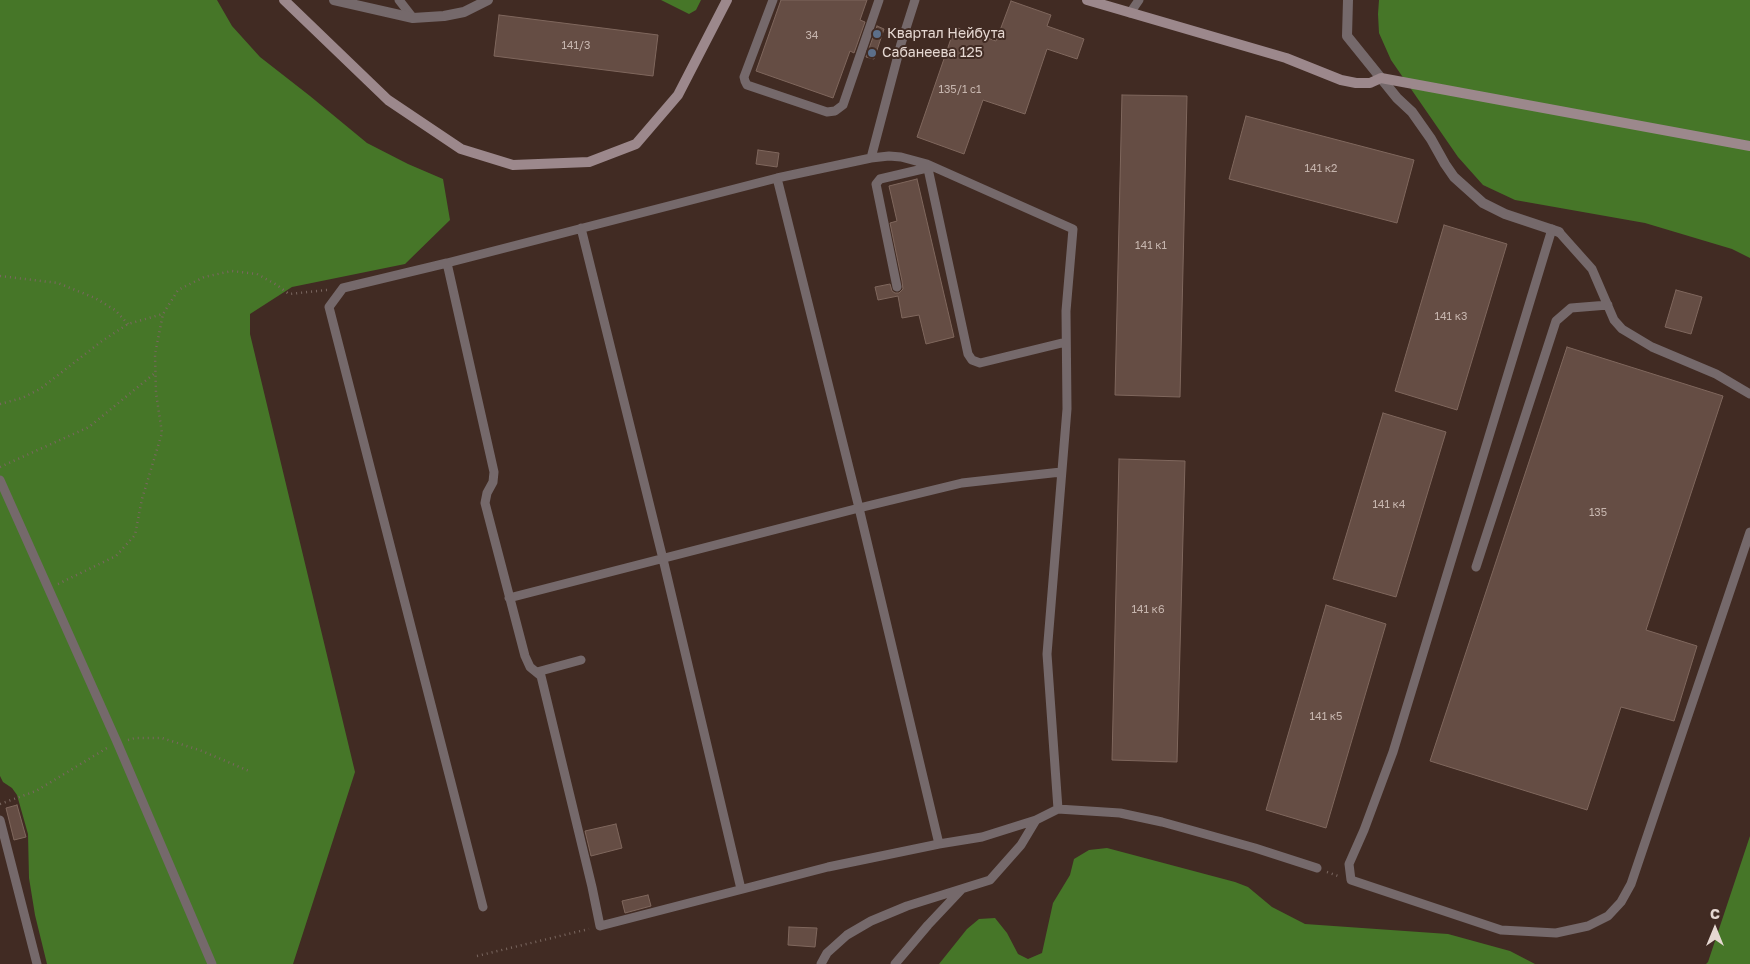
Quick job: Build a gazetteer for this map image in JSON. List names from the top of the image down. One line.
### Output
{"places":["Квартал Нейбута","Сабанеева 125"],"house_numbers":["34","141/3","135/1 с1","141 к2","141 к1","141 к3","141 к4","135","141 к6","141 к5"],"north":"top"}
